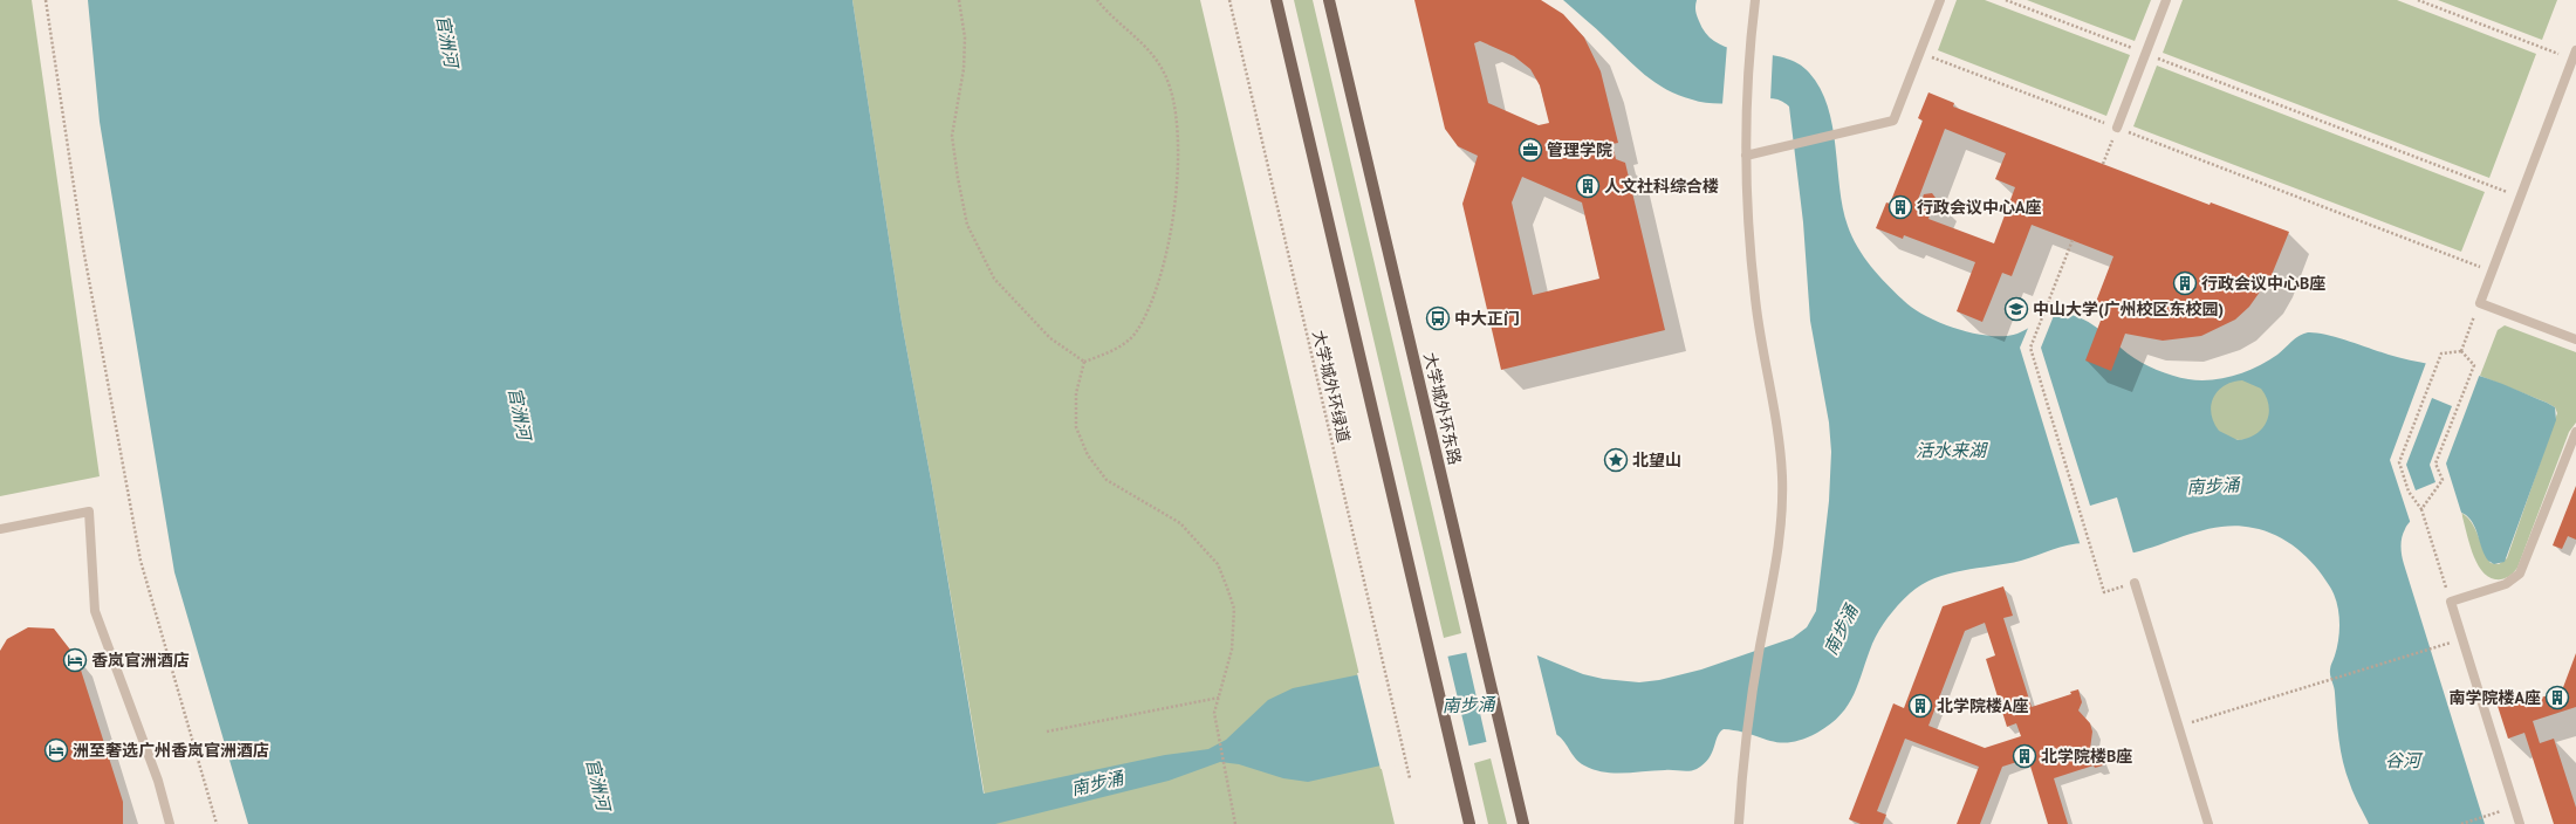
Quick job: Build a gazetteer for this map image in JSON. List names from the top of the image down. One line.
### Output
{"streets":{"main road":["大学城外环东路"],"path":["大学城外环绿道"]},"water":["官洲河","活水来湖","南步涌","谷河"],"places":{"office":["管理学院"],"building":["人文社科综合楼","行政会议中心A座","行政会议中心B座","南学院楼A座","北学院楼A座","北学院楼B座"],"school or university":["中山大学(广州校区东校园)"],"bus stop":["中大正门"],"place":["北望山"],"hotel":["香岚官洲酒店","洲至奢选广州香岚官洲酒店"]}}
